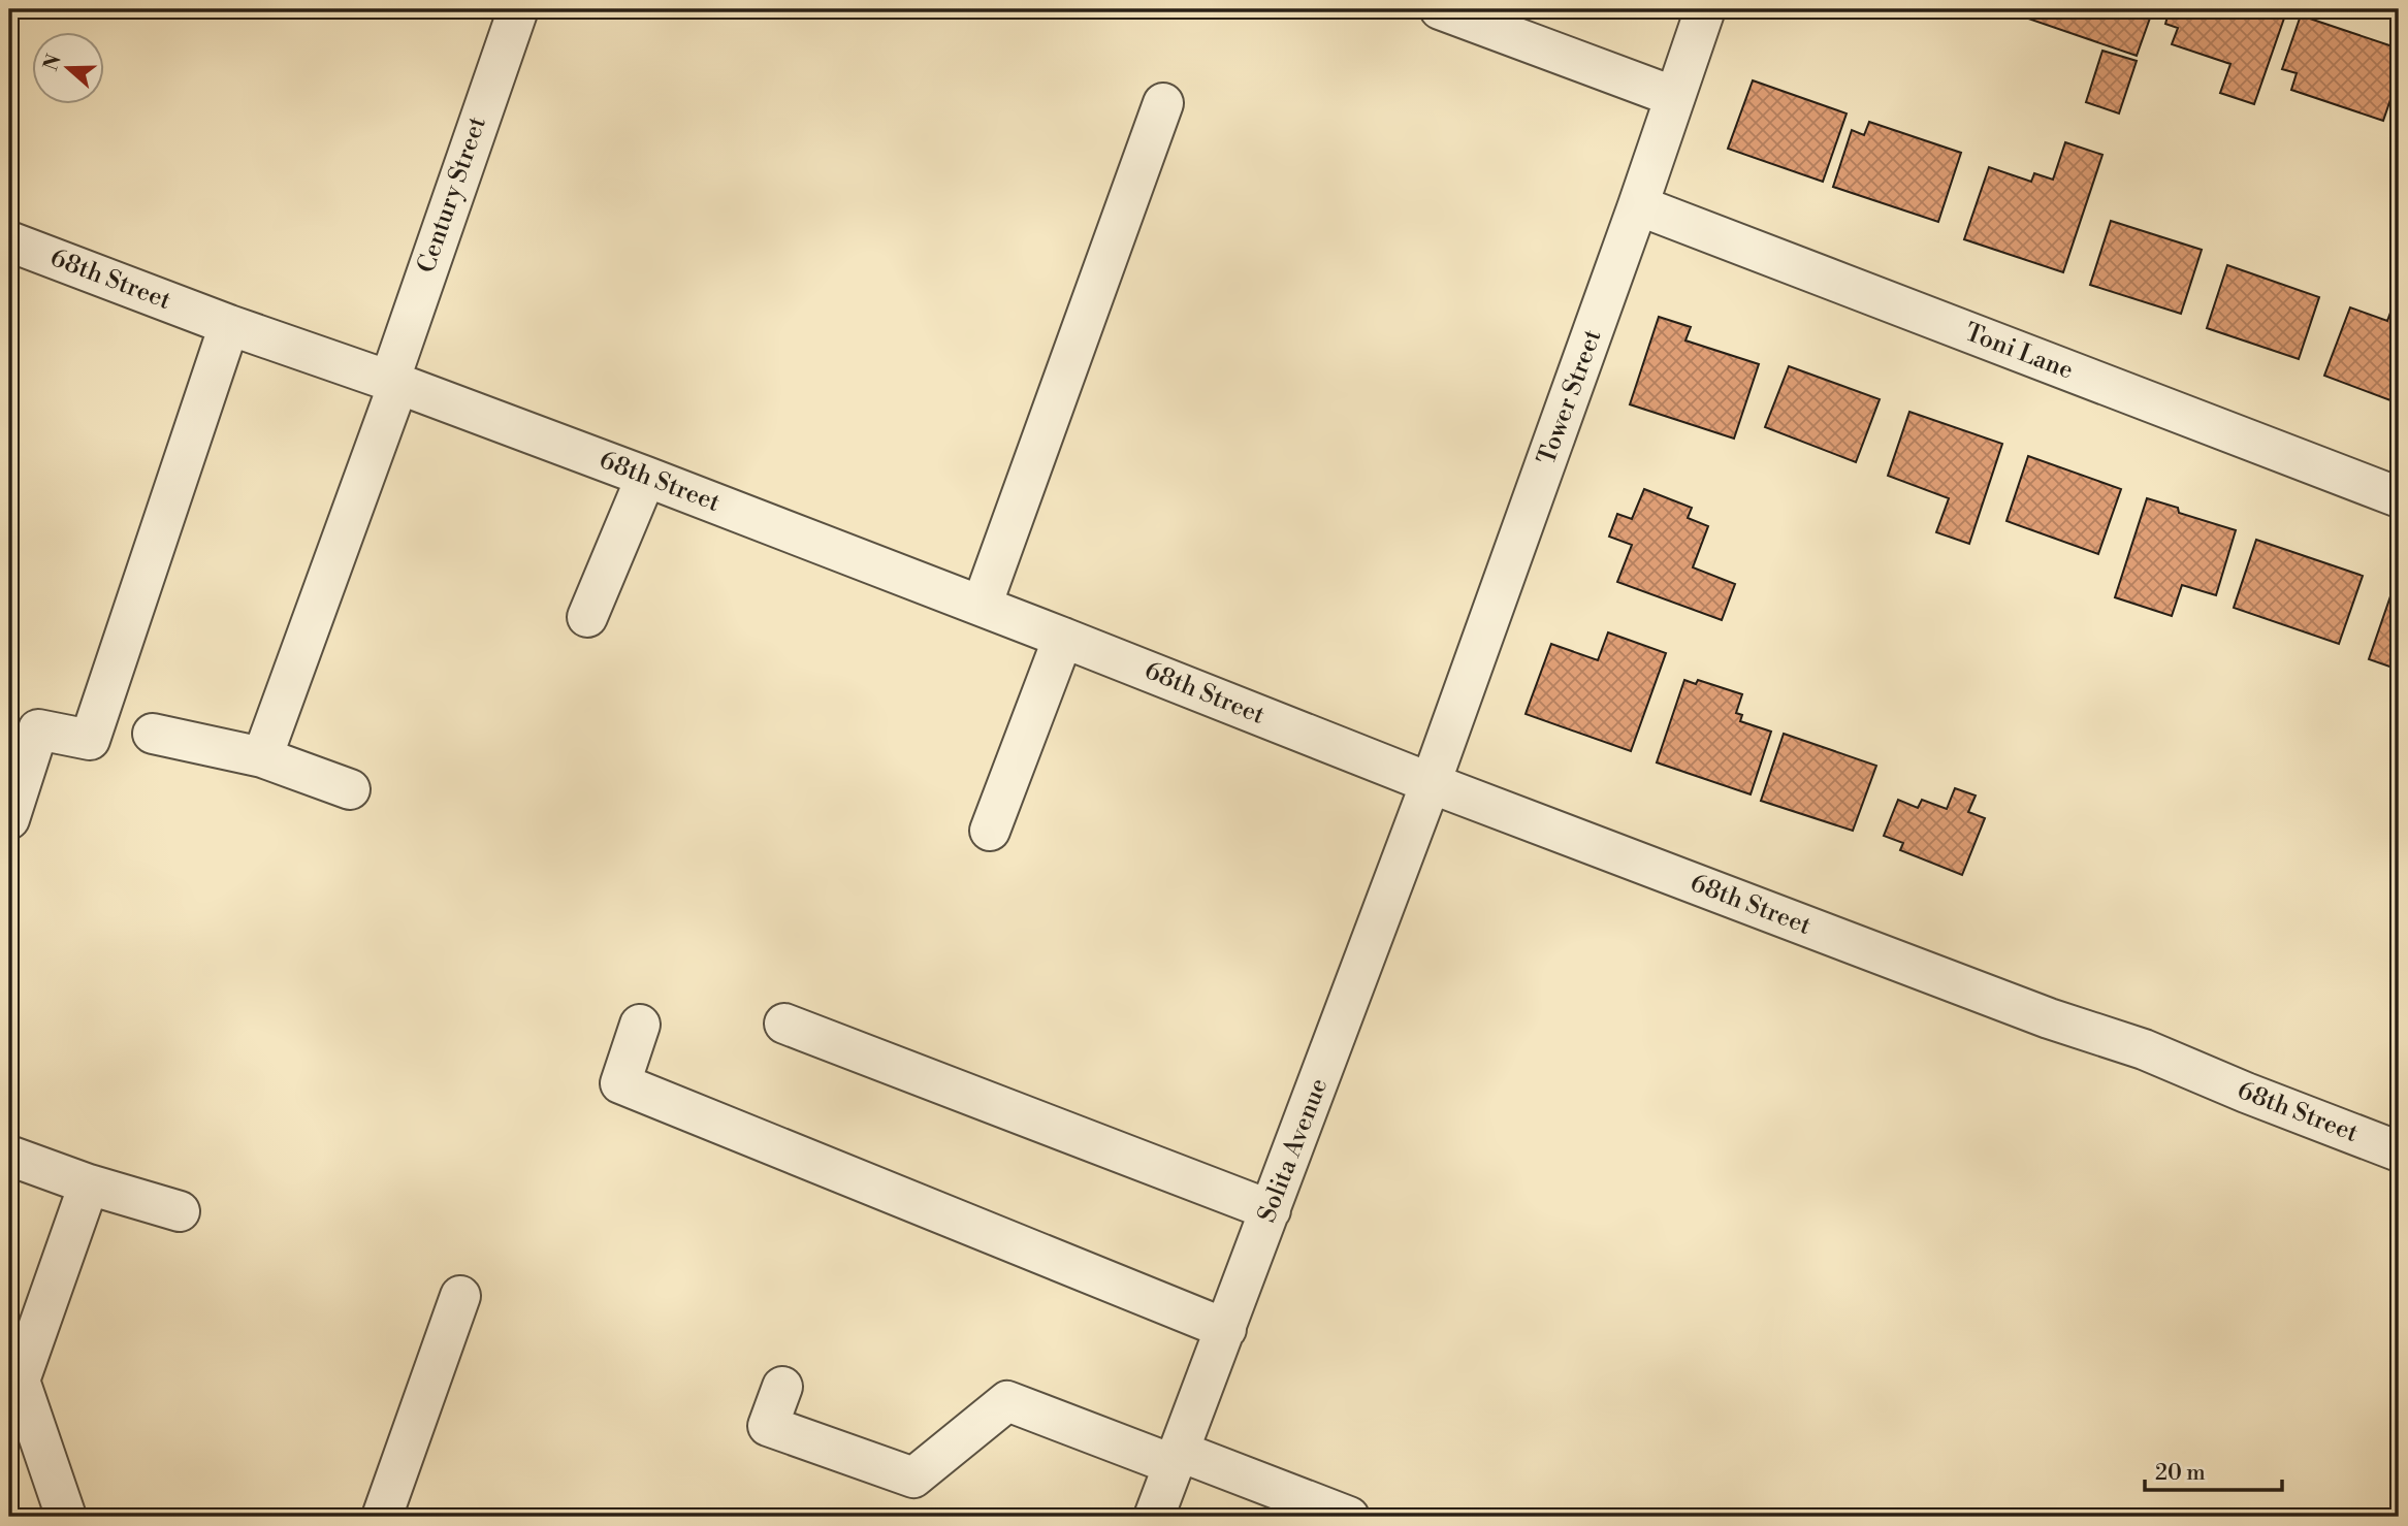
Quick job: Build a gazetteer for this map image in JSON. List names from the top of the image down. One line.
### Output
{"streets":{"street":["Century Street","68th Street","Toni Lane","Tower Street","Solita Avenue"]},"crossings":[["Century Street","68th Street"],["68th Street","Tower Street"],["68th Street","Solita Avenue"],["Toni Lane","Tower Street"],["Tower Street","Solita Avenue"]],"scale_bar":"20 m","north":"left"}
